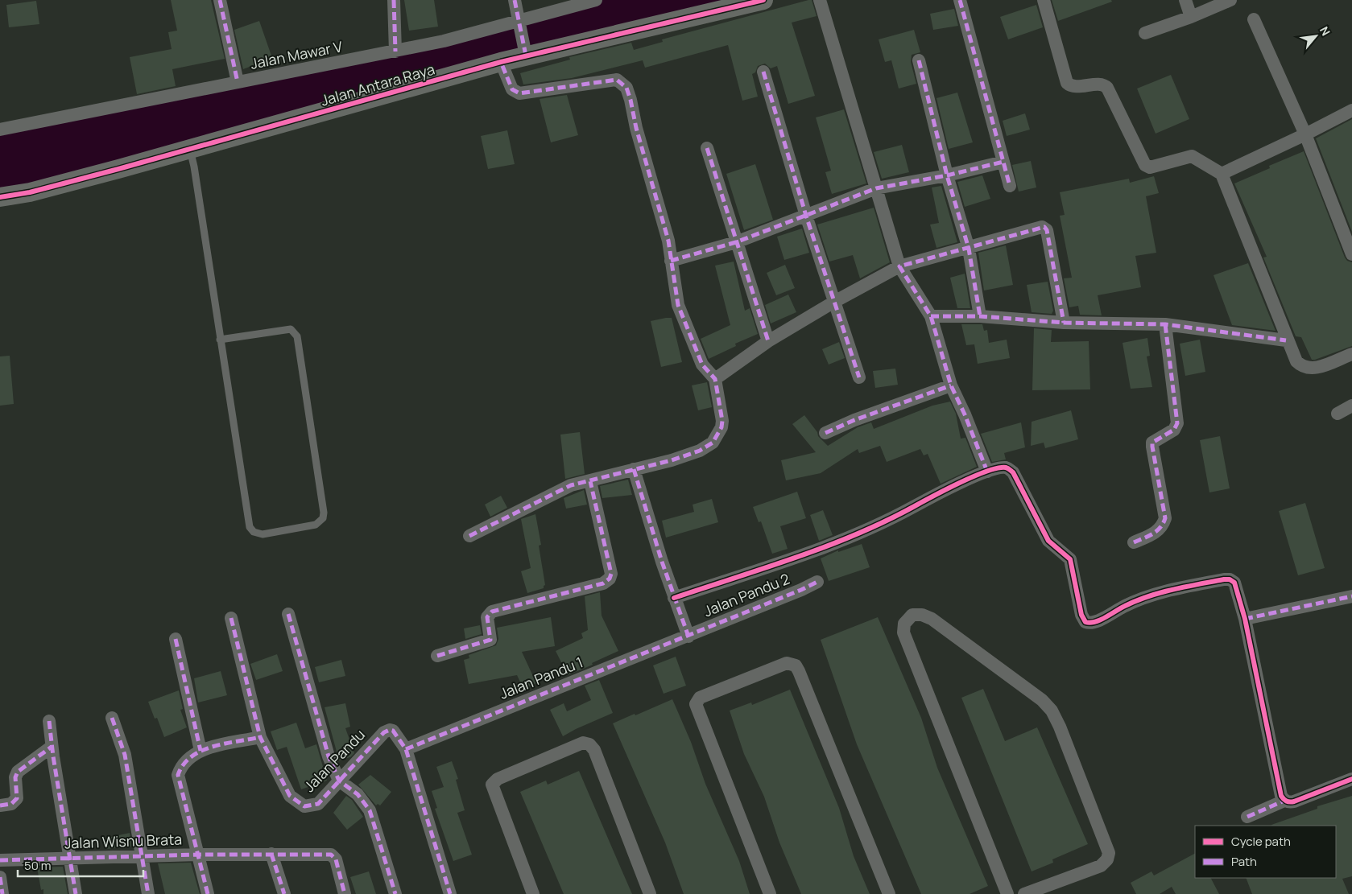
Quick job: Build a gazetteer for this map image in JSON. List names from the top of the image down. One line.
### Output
{"streets":{"street":["Jalan Mawar V","Jalan Antara Raya","Jalan Pandu 2","Jalan Pandu 1","Jalan Pandu","Jalan Wisnu Brata"]},"crossings":[["Jalan Pandu 2","Jalan Pandu 1"],["Jalan Pandu 1","Jalan Pandu"]],"legend":["Cycle path","Path"],"scale_bar":"50 m","north":"top right"}
